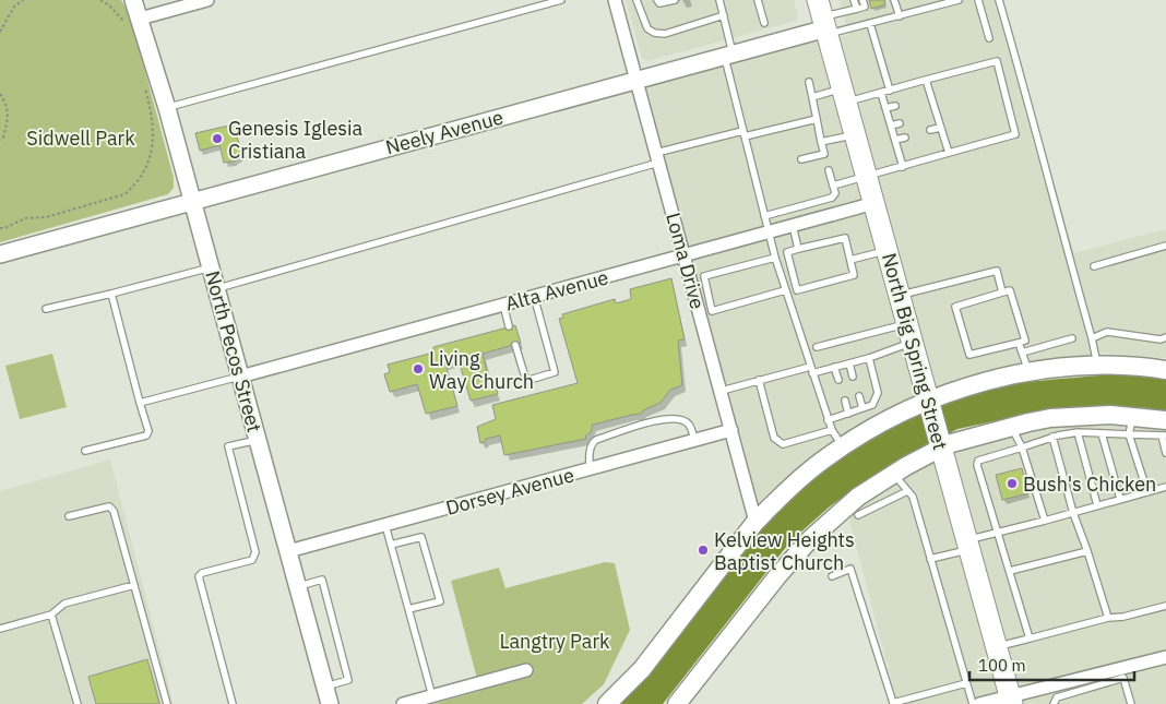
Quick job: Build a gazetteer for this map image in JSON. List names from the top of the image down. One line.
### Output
{"streets":{"highway":["North Big Spring Street"],"street":["Neely Avenue","Loma Drive","Alta Avenue","North Pecos Street","Dorsey Avenue"]},"crossings":[["Neely Avenue","Loma Drive"],["Neely Avenue","North Pecos Street"],["Neely Avenue","North Big Spring Street"],["Loma Drive","Alta Avenue"],["Loma Drive","Dorsey Avenue"],["Alta Avenue","North Pecos Street"],["Alta Avenue","North Big Spring Street"],["North Pecos Street","Dorsey Avenue"]],"parks":["Sidwell Park","Langtry Park"],"places":["Genesis Iglesia Cristiana","Living Way Church","Bush's Chicken","Kelview Heights Baptist Church"],"scale_bar":"100 m"}
